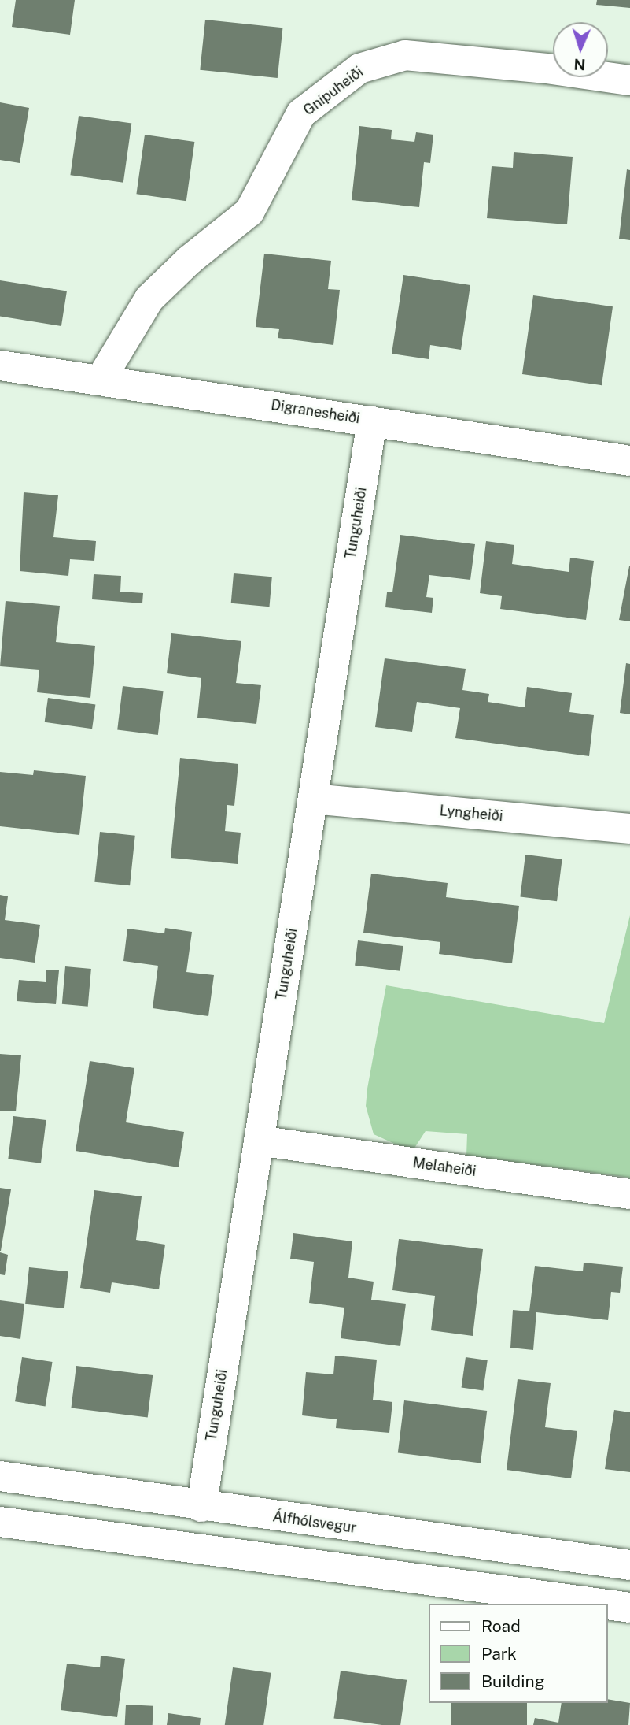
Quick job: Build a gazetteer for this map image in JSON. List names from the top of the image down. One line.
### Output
{"streets":{"street":["Gnípuheiði","Digranesheiði","Tunguheiði","Lyngheiði","Melaheiði","Álfhólsvegur"]},"crossings":[["Gnípuheiði","Digranesheiði"],["Digranesheiði","Tunguheiði"],["Tunguheiði","Lyngheiði"],["Tunguheiði","Melaheiði"],["Tunguheiði","Álfhólsvegur"]],"legend":["Road","Park","Building"],"north":"bottom"}
